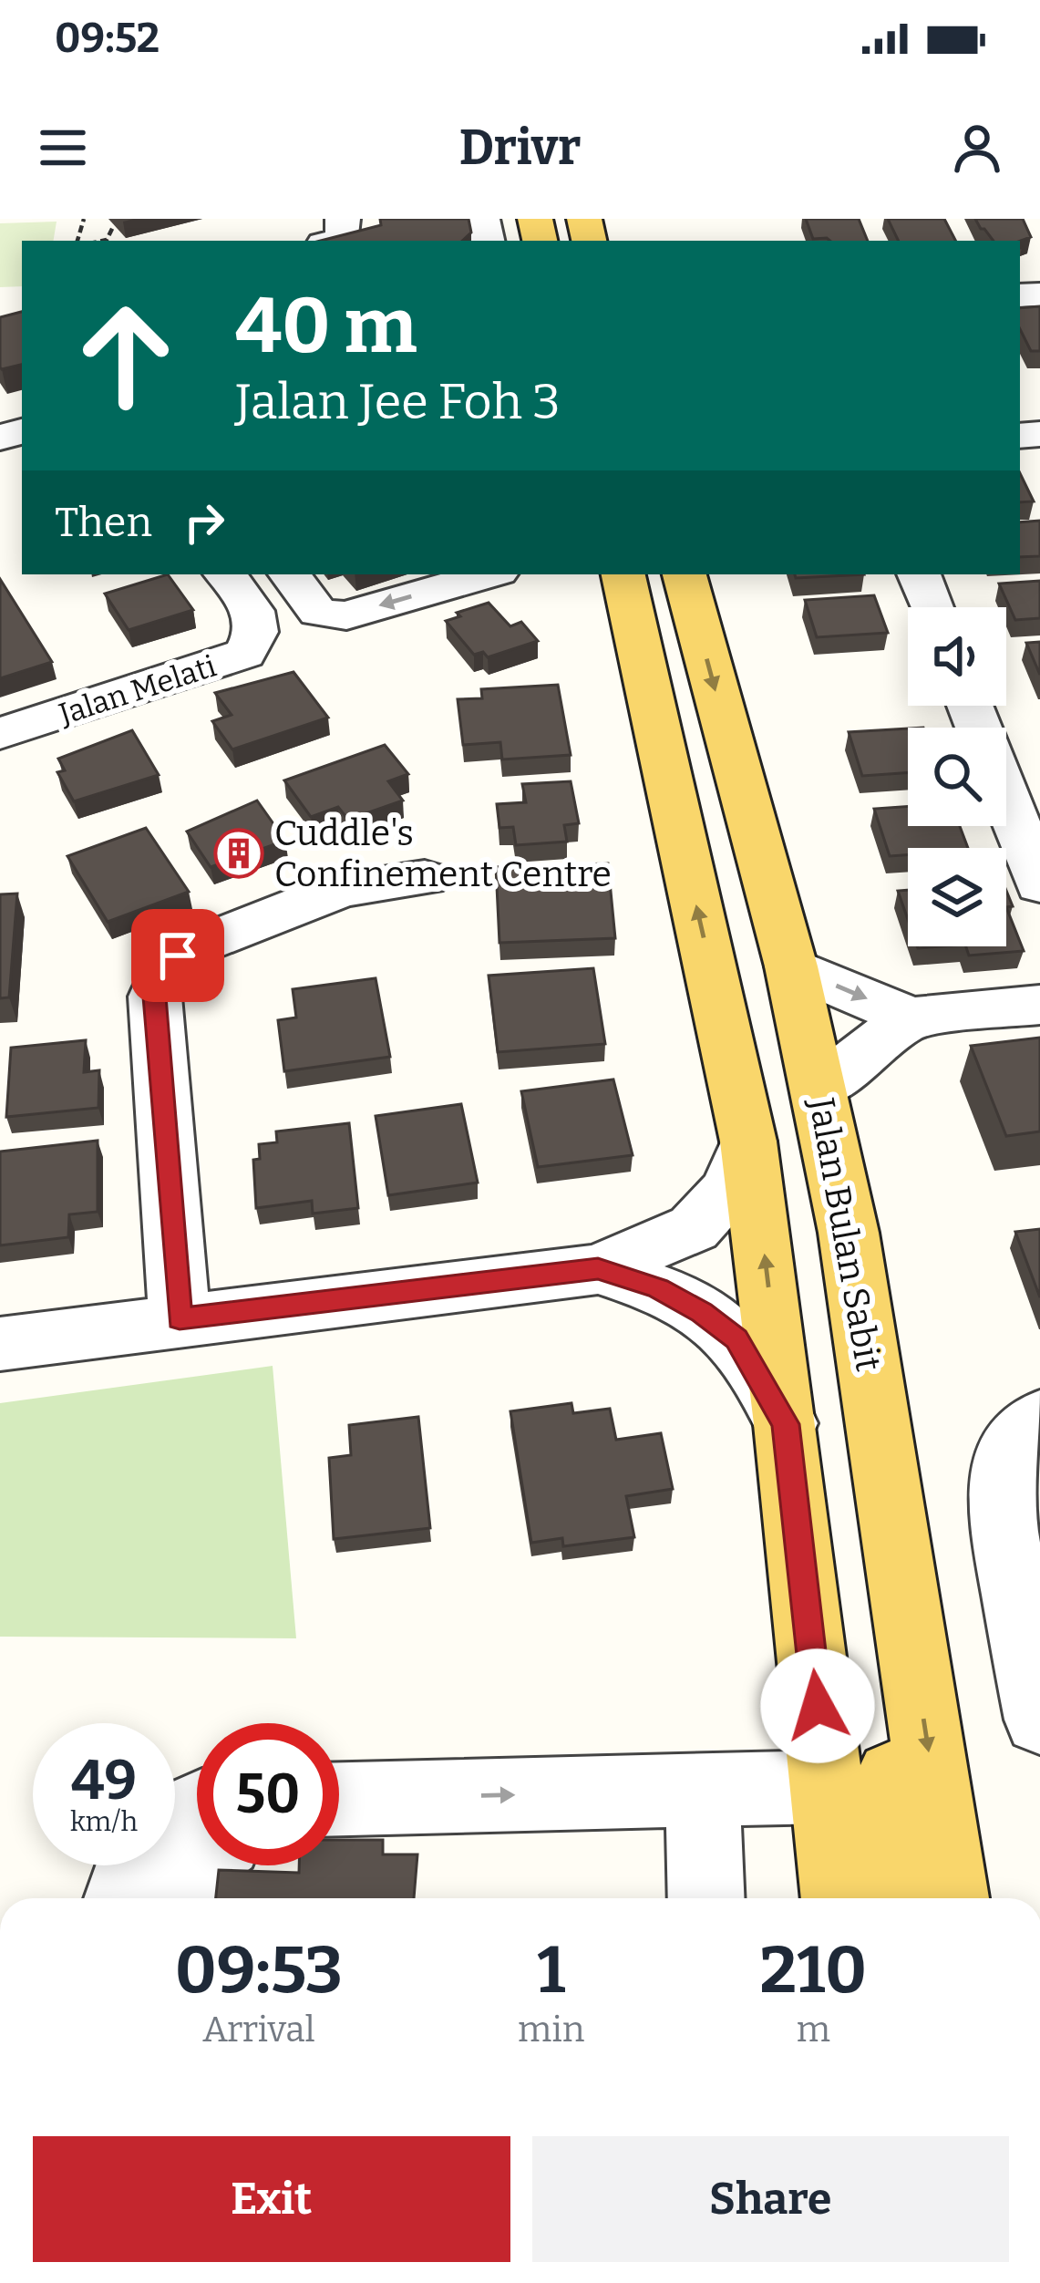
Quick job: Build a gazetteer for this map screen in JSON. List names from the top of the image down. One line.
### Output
{"streets":{"main road":["Jalan Bulan Sabit"],"street":["Jalan Melati"]},"places":{"building":["Cuddle's Confinement Centre"]},"page":{"status":"09:52","header":"Drivr","turn":["40 m","Jalan Jee Foh 3"],"then":"Then","speed":"49 km/h","limit":"50","eta":["09:53","Arrival","1","min","210","m"],"buttons":["Exit","Share"]}}
